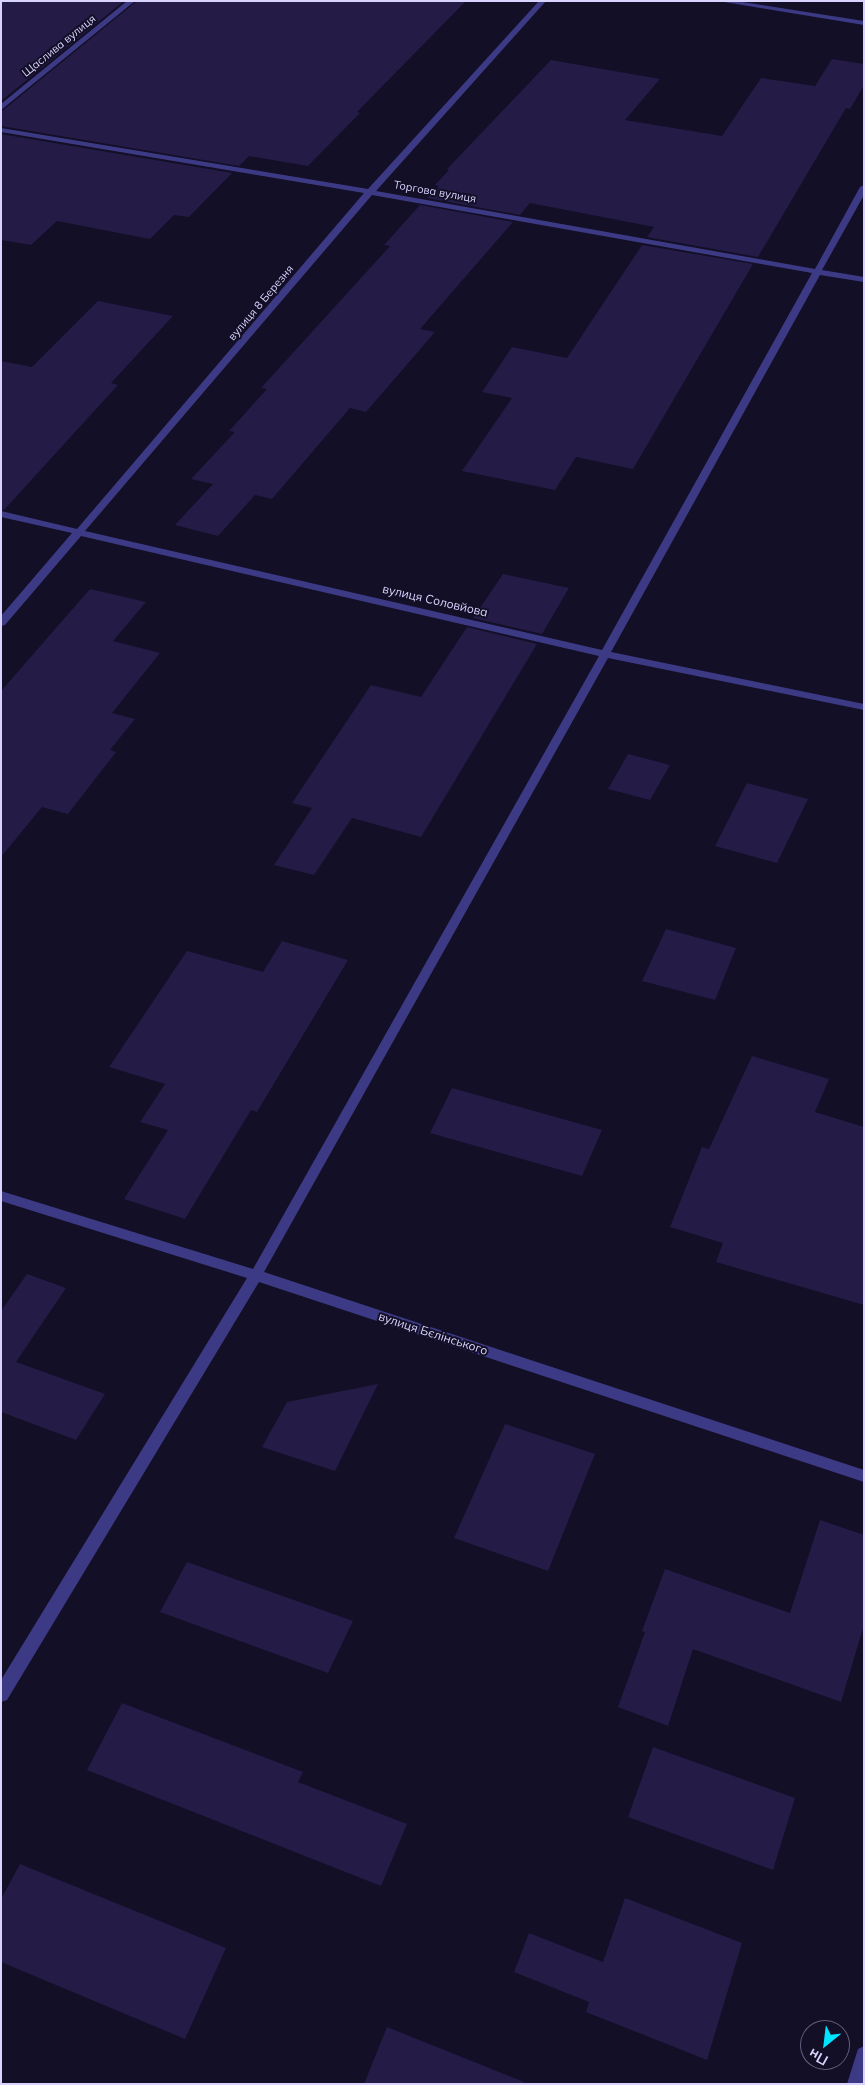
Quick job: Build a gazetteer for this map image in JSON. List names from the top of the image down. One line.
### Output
{"streets":{"street":["Щаслива вулиця","Торгова вулиця","вулиця 8 Березня","вулиця Соловйова","вулиця Бєлінського"]},"crossings":[["Торгова вулиця","вулиця 8 Березня"],["вулиця 8 Березня","вулиця Соловйова"]],"north":"bottom left"}
